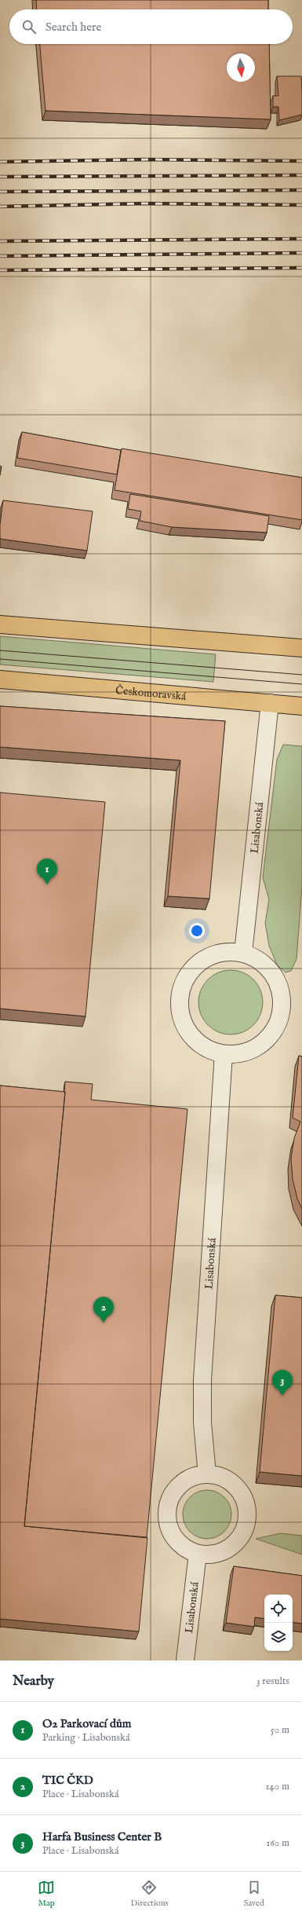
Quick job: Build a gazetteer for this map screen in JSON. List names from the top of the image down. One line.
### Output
{"streets":{"main road":["Českomoravská"],"street":["Lisabonská"]},"crossings":[["Českomoravská","Lisabonská"]],"north":"bottom","page":{"search":"Search here","pins":["1","2","3"],"heading":["Nearby","3 results"],"list":[{"mark":"1","name":"O2 Parkovací dům","note":"Parking · Lisabonská","value":"50 m"},{"mark":"2","name":"TIC ČKD","note":"Place · Lisabonská","value":"140 m"},{"mark":"3","name":"Harfa Business Center B","note":"Place · Lisabonská","value":"160 m"}],"nav":["Map","Directions","Saved"]}}
